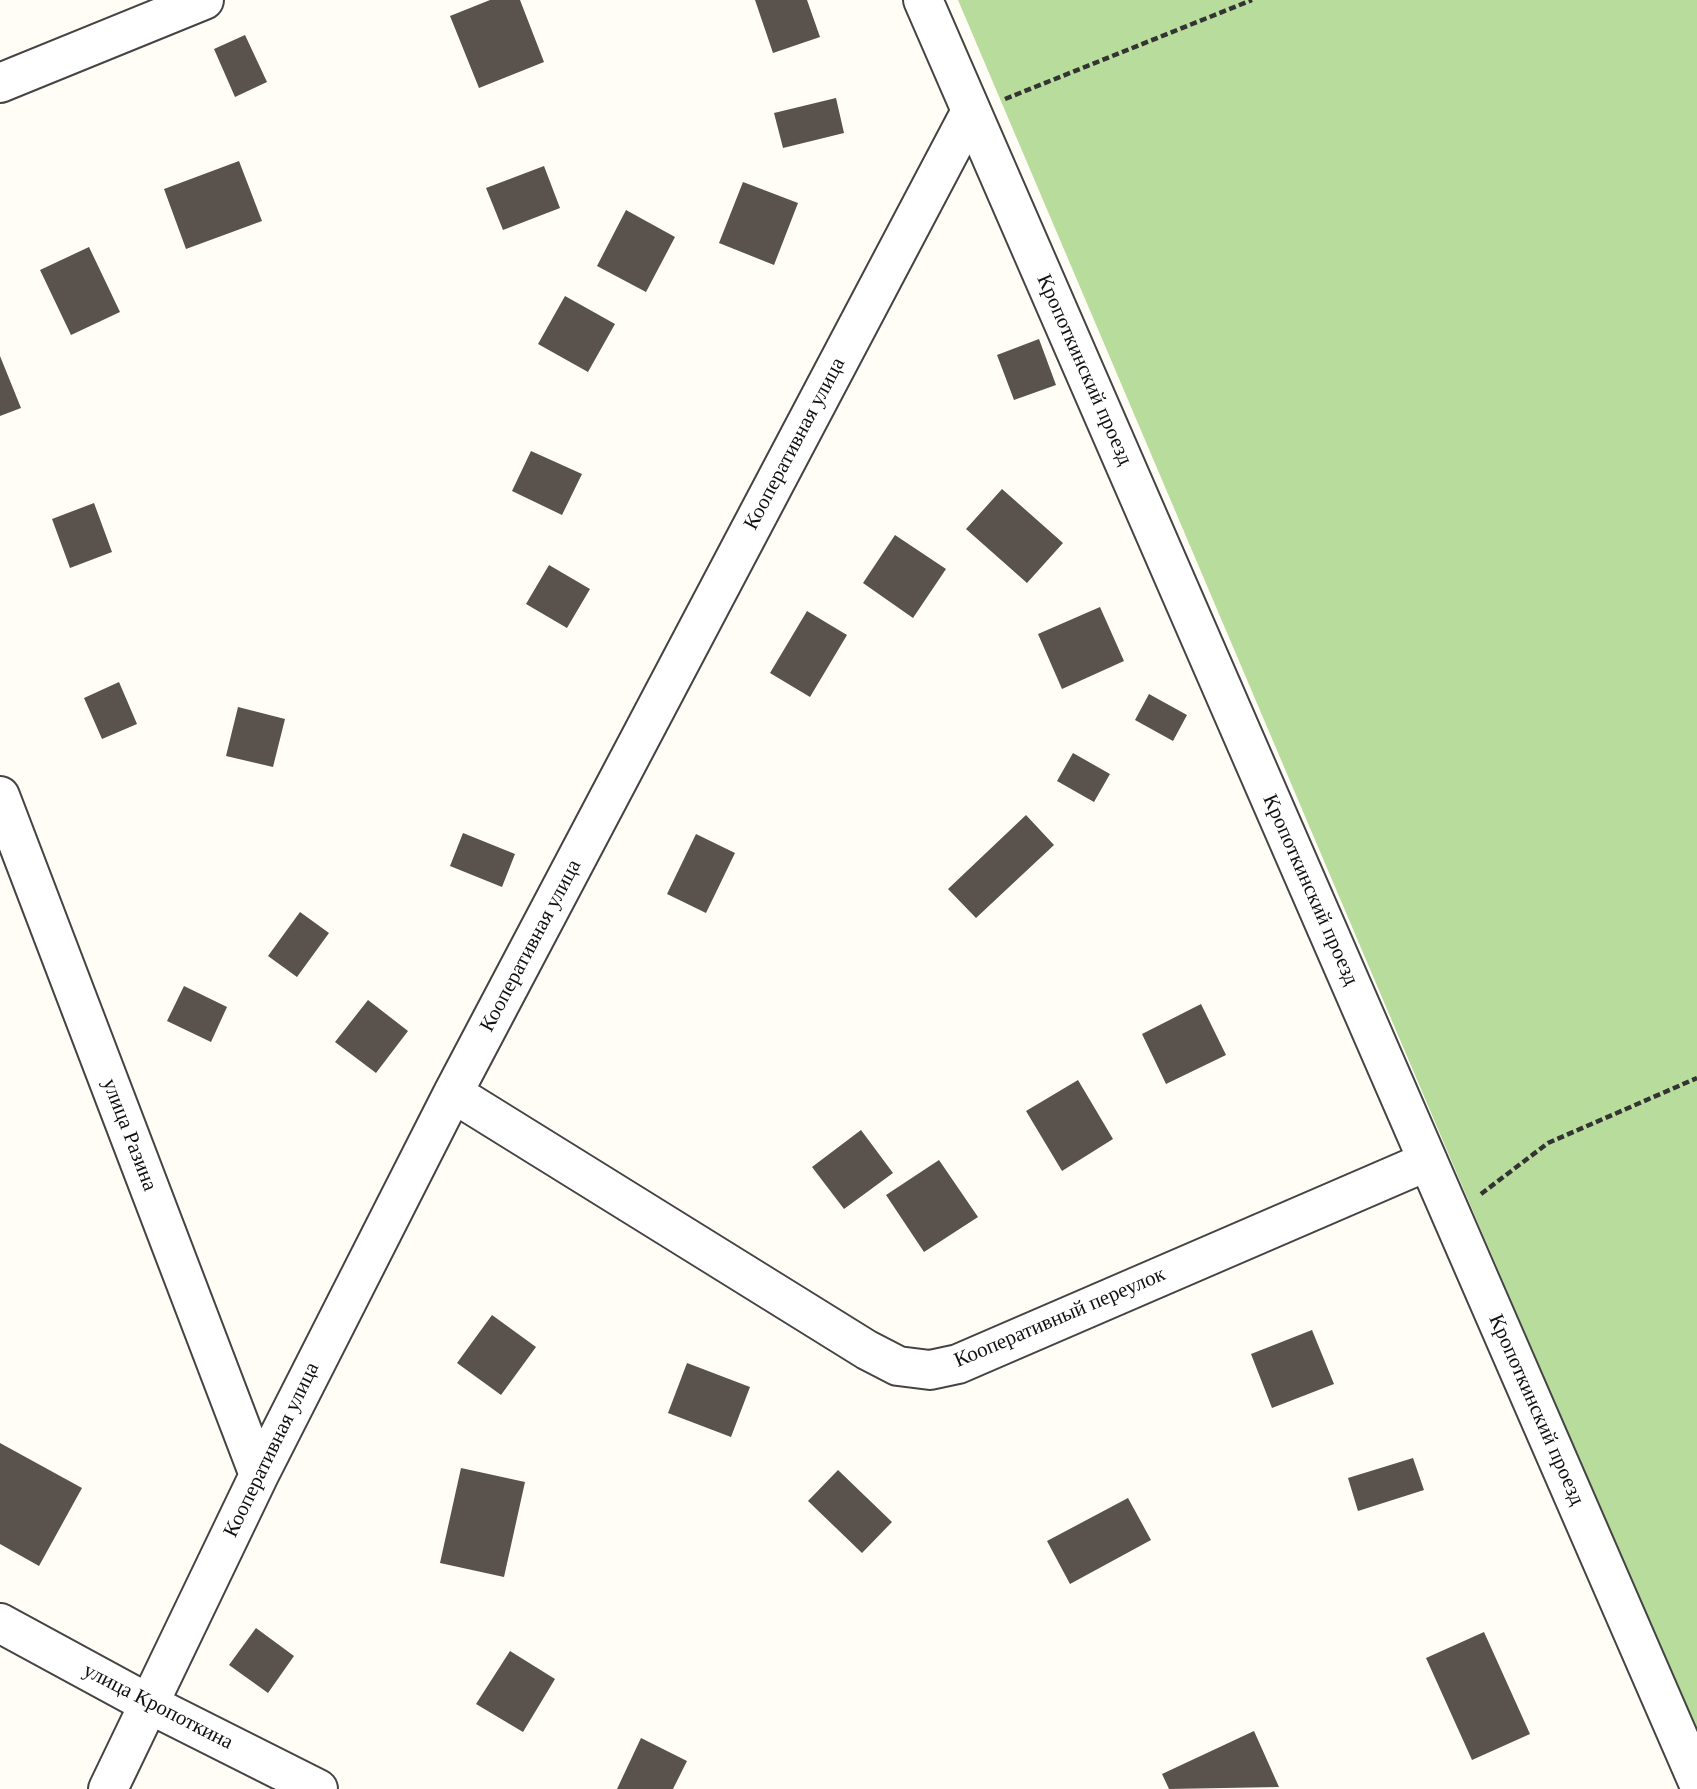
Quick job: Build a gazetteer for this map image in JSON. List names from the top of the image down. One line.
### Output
{"streets":{"street":["Кропоткинский проезд","Кооперативная улица","улица Разина","Кооперативный переулок","улица Кропоткина"]},"crossings":[["Кропоткинский проезд","Кооперативная улица"],["Кропоткинский проезд","Кооперативный переулок"],["Кооперативная улица","улица Разина"],["Кооперативная улица","Кооперативный переулок"],["Кооперативная улица","улица Кропоткина"]]}
